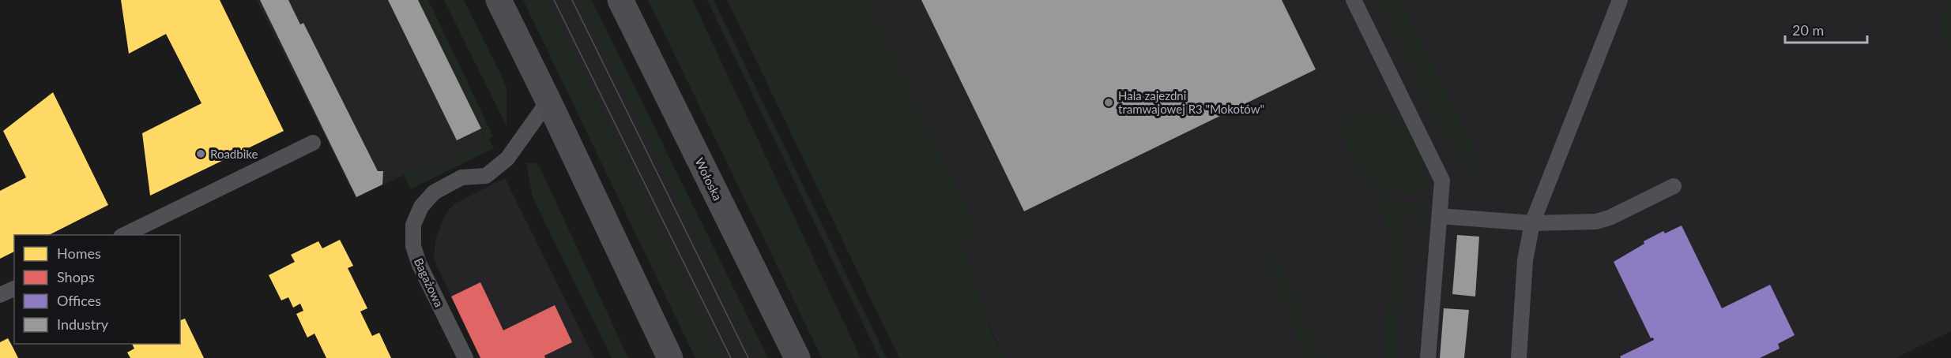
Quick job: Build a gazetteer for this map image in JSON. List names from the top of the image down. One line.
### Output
{"streets":{"main road":["Wołoska"],"lane":["Bagażowa"]},"places":["Hala zajezdni tramwajowej R3 \"Mokotów\"","Roadbike"],"legend":["Homes","Shops","Offices","Industry"],"scale_bar":"20 m"}
